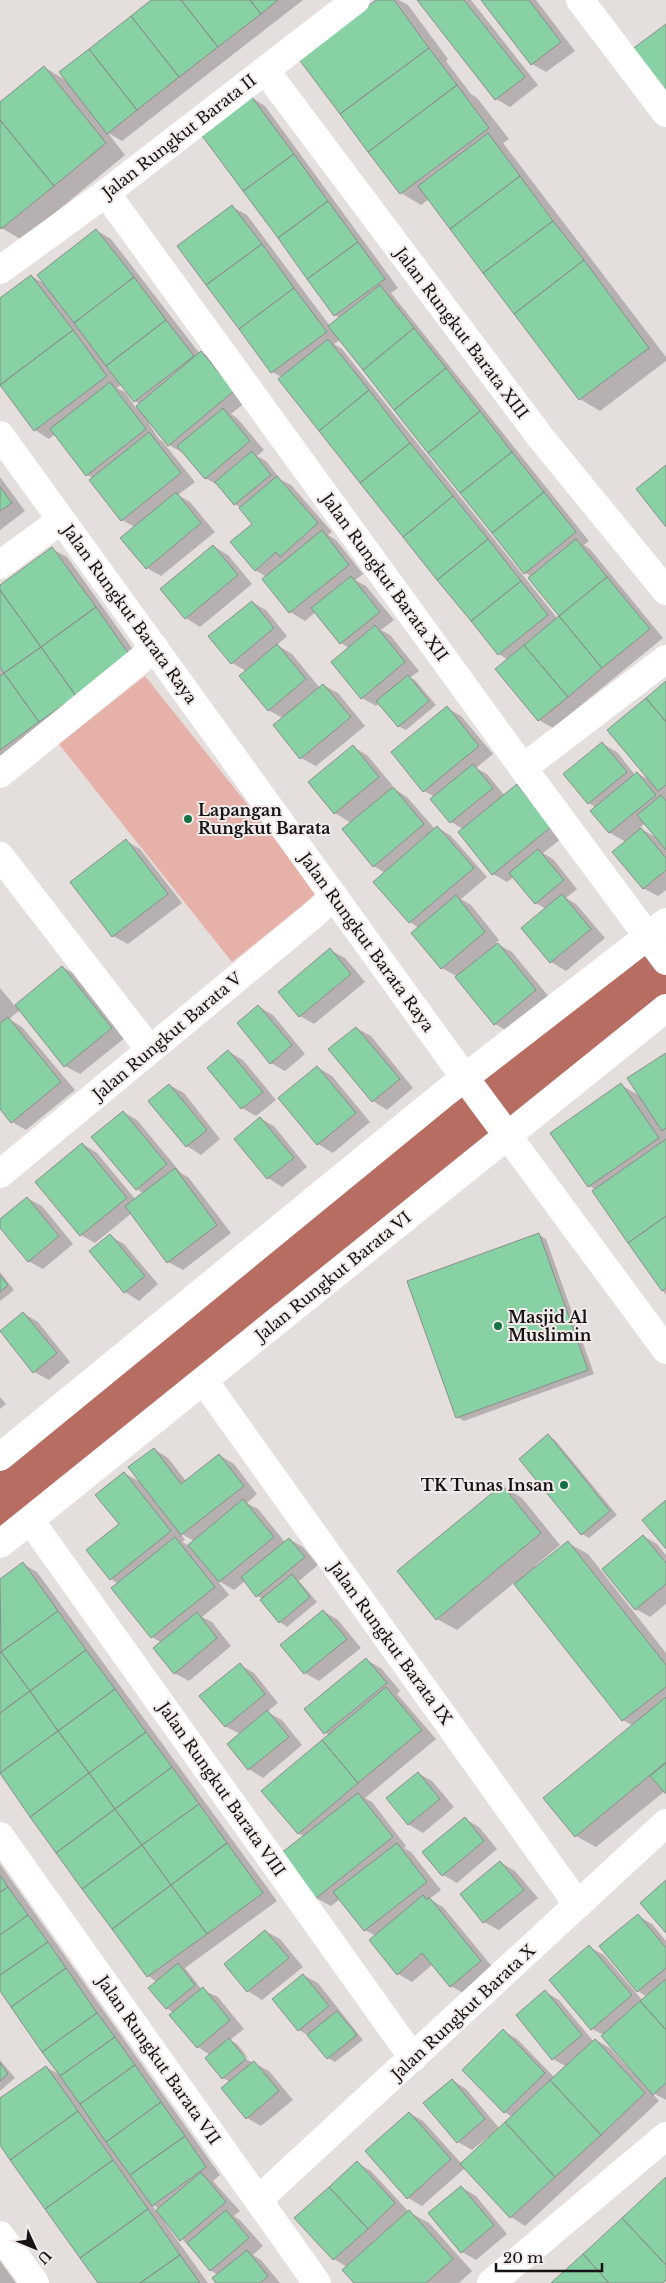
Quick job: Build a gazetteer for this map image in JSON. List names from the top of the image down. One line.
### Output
{"streets":{"street":["Jalan Rungkut Barata II","Jalan Rungkut Barata XIII","Jalan Rungkut Barata XII","Jalan Rungkut Barata Raya","Jalan Rungkut Barata V","Jalan Rungkut Barata VI","Jalan Rungkut Barata IX","Jalan Rungkut Barata VIII","Jalan Rungkut Barata X","Jalan Rungkut Barata VII"]},"crossings":[["Jalan Rungkut Barata II","Jalan Rungkut Barata XIII"],["Jalan Rungkut Barata II","Jalan Rungkut Barata XII"],["Jalan Rungkut Barata Raya","Jalan Rungkut Barata V"],["Jalan Rungkut Barata Raya","Jalan Rungkut Barata VI"],["Jalan Rungkut Barata VI","Jalan Rungkut Barata IX"],["Jalan Rungkut Barata VI","Jalan Rungkut Barata VIII"],["Jalan Rungkut Barata IX","Jalan Rungkut Barata X"],["Jalan Rungkut Barata VIII","Jalan Rungkut Barata X"],["Jalan Rungkut Barata X","Jalan Rungkut Barata VII"]],"places":["Lapangan Rungkut Barata","Masjid Al Muslimin","TK Tunas Insan"],"scale_bar":"20 m","north":"bottom right"}
